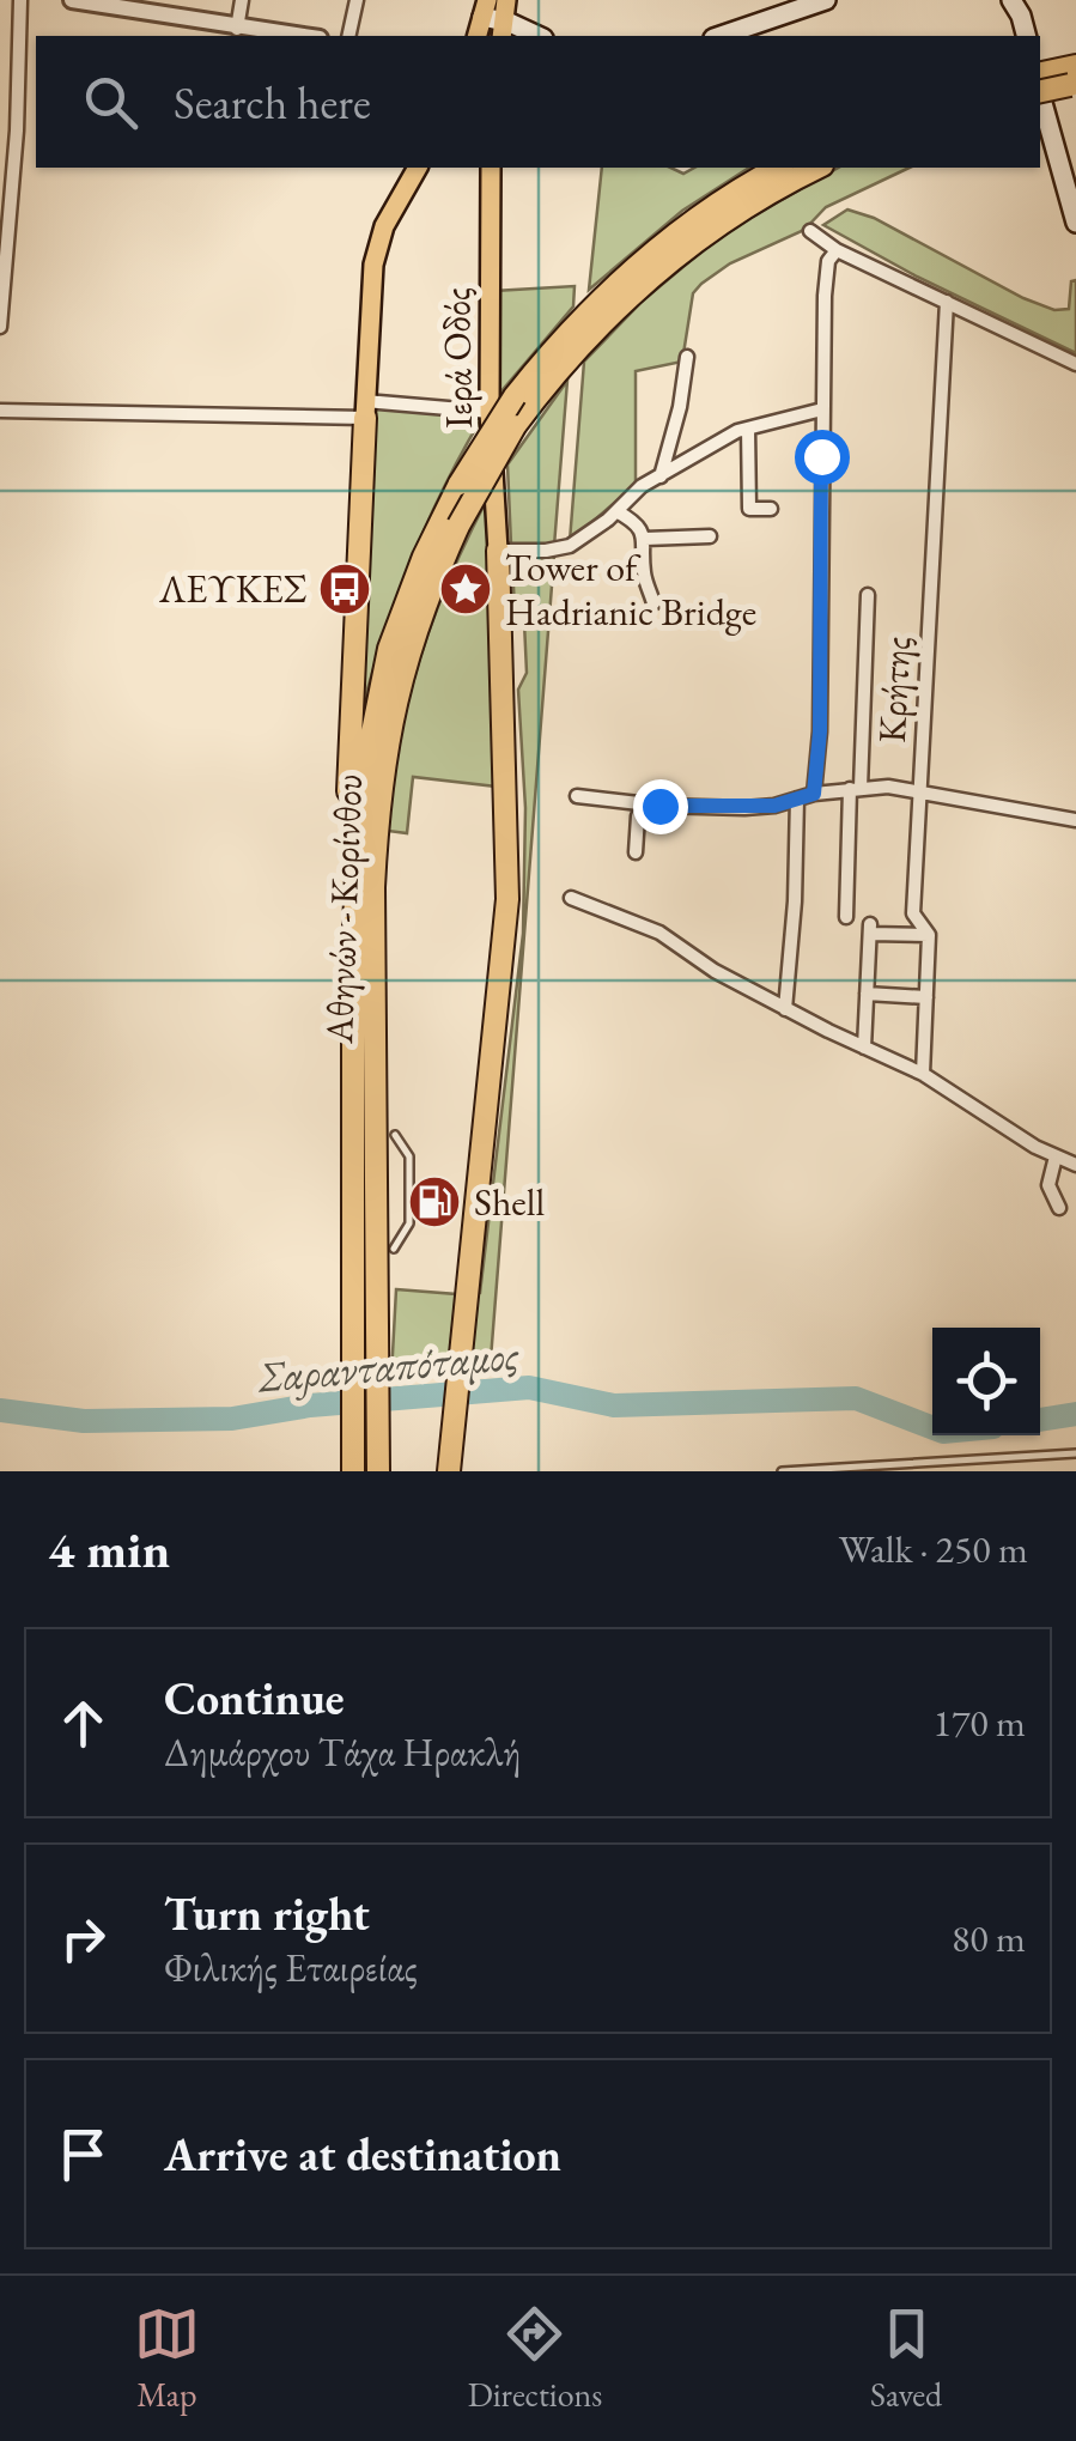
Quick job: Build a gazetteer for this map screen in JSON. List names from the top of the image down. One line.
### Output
{"streets":{"highway":["Αθηνών - Κορίνθου"],"main road":["Ιερά Οδός"],"street":["Κρήτης"]},"water":["Σαρανταπόταμος"],"places":{"bus stop":["ΛΕΥΚΕΣ"],"place":["Tower of Hadrianic Bridge"],"fuel station":["Shell"]},"page":{"search":"Search here","heading":["4 min","Walk · 250 m"],"list":[["Continue","Δημάρχου Τάχα Ηρακλή","170 m"],["Turn right","Φιλικής Εταιρείας","80 m"],"Arrive at destination"],"nav":["Map","Directions","Saved"]}}
